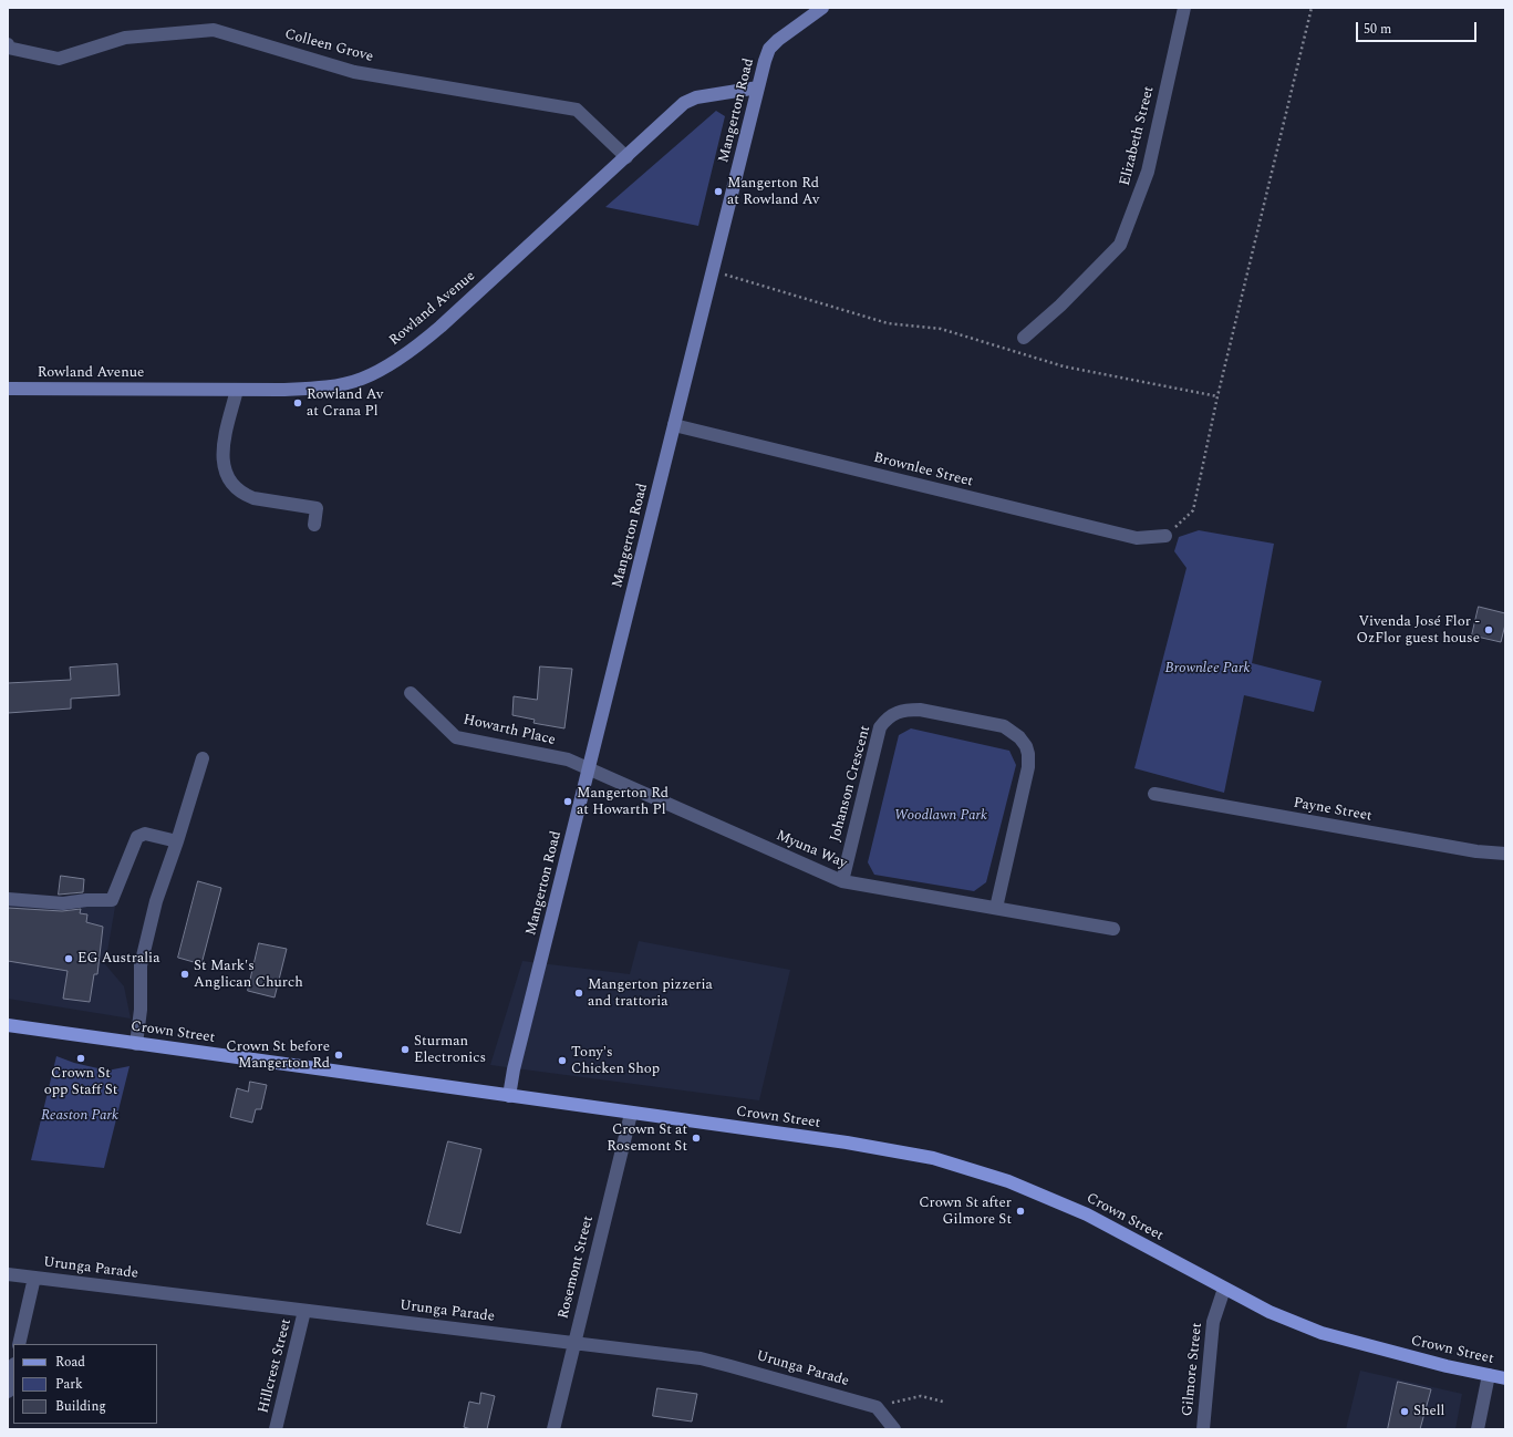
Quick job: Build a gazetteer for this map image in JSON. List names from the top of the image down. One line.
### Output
{"streets":{"main road":["Crown Street"],"street":["Colleen Grove","Mangerton Road","Elizabeth Street","Rowland Avenue","Brownlee Street","Howarth Place","Johanson Crescent","Payne Street","Myuna Way","Rosemont Street","Urunga Parade","Hillcrest Street","Gilmore Street"]},"crossings":[["Colleen Grove","Rowland Avenue"],["Mangerton Road","Rowland Avenue"],["Mangerton Road","Brownlee Street"],["Mangerton Road","Howarth Place"],["Mangerton Road","Myuna Way"],["Mangerton Road","Crown Street"],["Howarth Place","Myuna Way"],["Johanson Crescent","Myuna Way"],["Crown Street","Rosemont Street"],["Crown Street","Gilmore Street"],["Rosemont Street","Urunga Parade"],["Urunga Parade","Hillcrest Street"]],"parks":["Brownlee Park","Woodlawn Park","Reaston Park"],"places":["Mangerton Rd at Rowland Av","Rowland Av at Crana Pl","Vivenda José Flor - OzFlor guest house","Mangerton Rd at Howarth Pl","EG Australia","St Mark's Anglican Church","Mangerton pizzeria and trattoria","Sturman Electronics","Crown St before Mangerton Rd","Crown St opp Staff St","Tony's Chicken Shop","Crown St at Rosemont St","Crown St after Gilmore St","Shell"],"legend":["Road","Park","Building"],"scale_bar":"50 m"}
